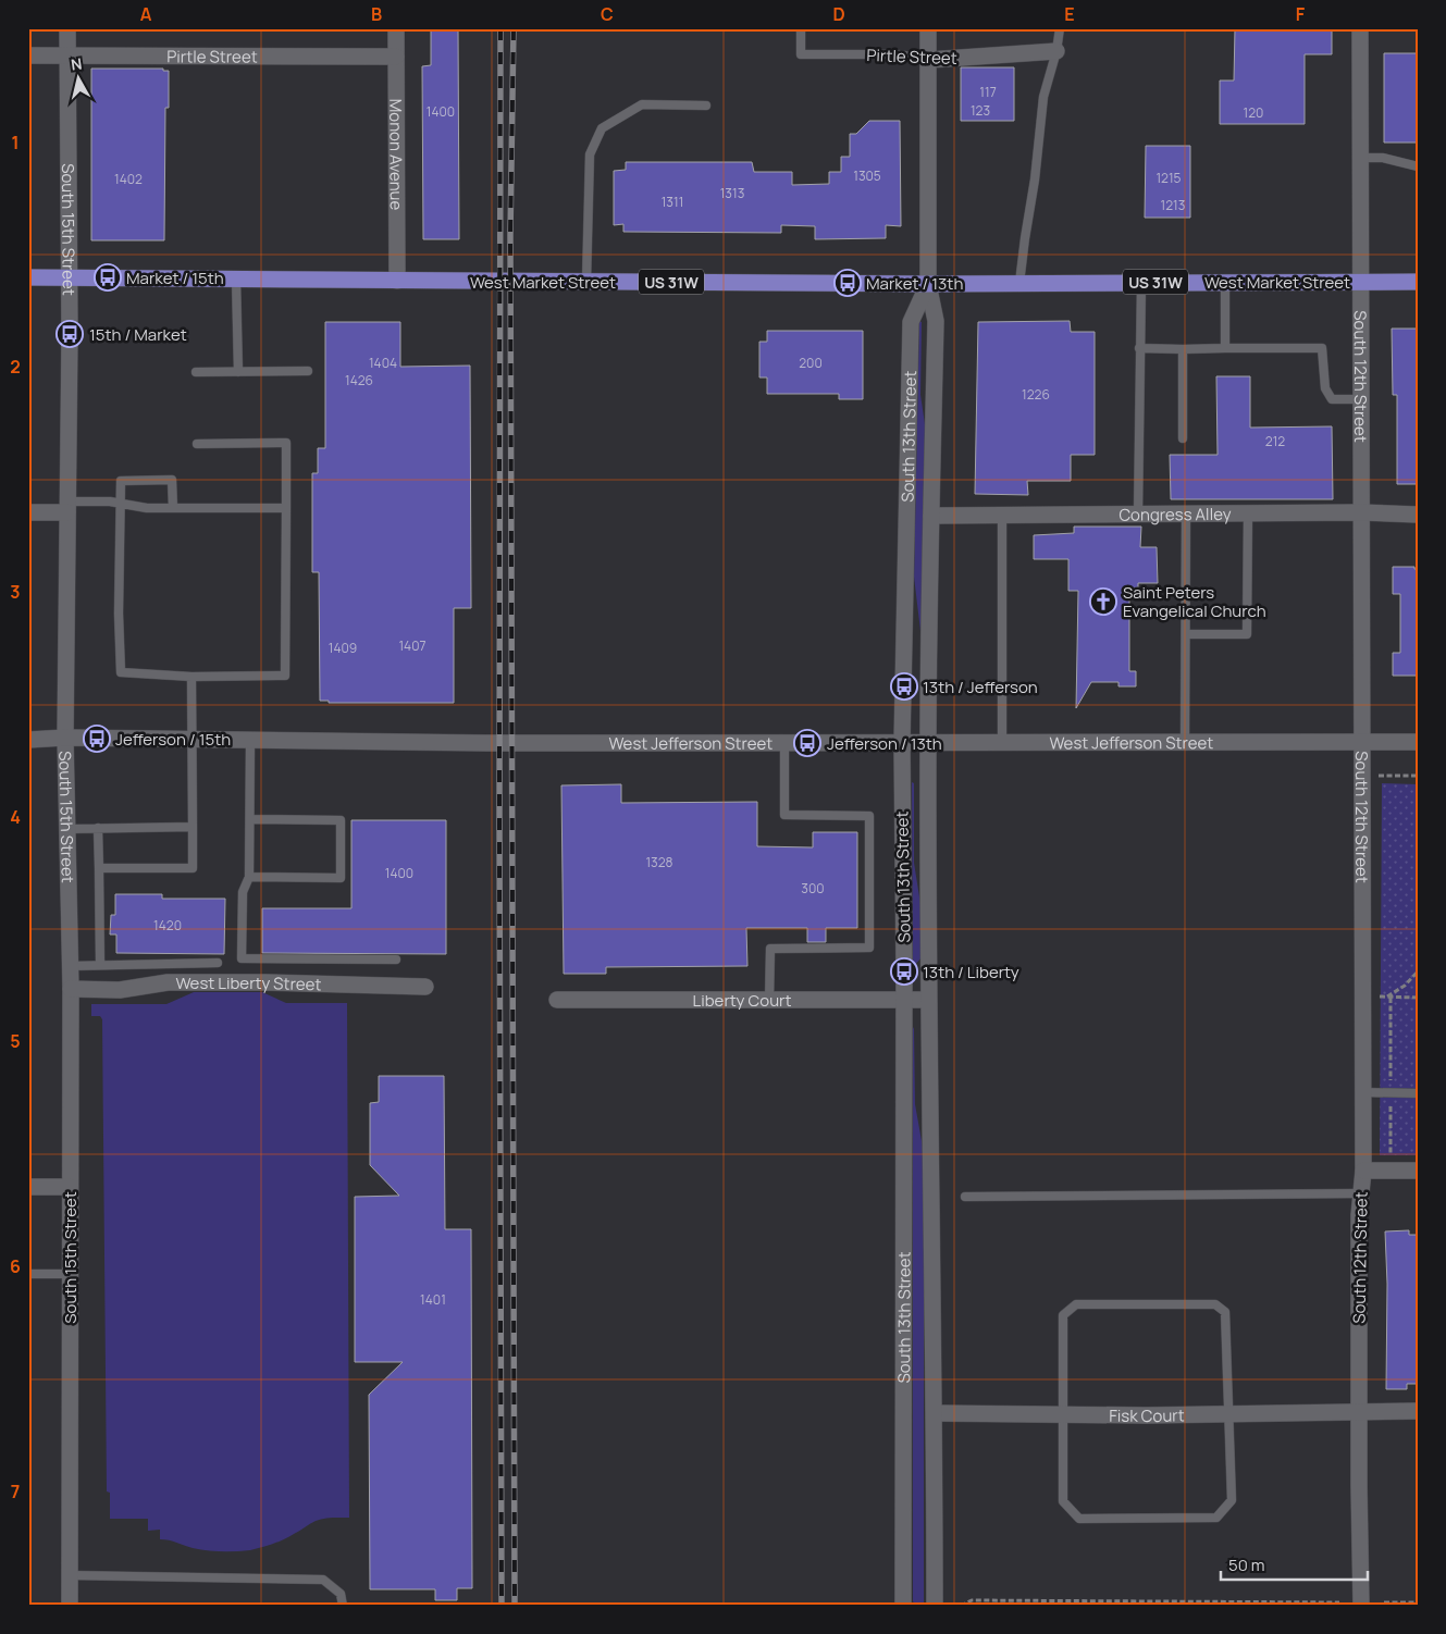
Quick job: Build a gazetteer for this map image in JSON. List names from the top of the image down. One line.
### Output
{"streets":{"main road":["West Market Street","US 31W"],"street":["Pirtle Street","Monon Avenue","South 15th Street","South 12th Street","South 13th Street","Congress Alley","West Jefferson Street","West Liberty Street","Liberty Court","Fisk Court"]},"crossings":[["Pirtle Street","Monon Avenue"],["Pirtle Street","South 15th Street"],["Pirtle Street","South 13th Street"],["Monon Avenue","West Market Street"],["South 15th Street","West Market Street"],["South 15th Street","West Jefferson Street"],["South 15th Street","West Liberty Street"],["West Market Street","South 12th Street"],["West Market Street","South 13th Street"],["South 12th Street","Congress Alley"],["South 12th Street","West Jefferson Street"],["South 12th Street","Fisk Court"],["South 13th Street","Congress Alley"],["South 13th Street","West Jefferson Street"],["South 13th Street","Liberty Court"],["South 13th Street","Fisk Court"]],"places":{"bus stop":["Market / 15th","Market / 13th","15th / Market","13th / Jefferson","Jefferson / 15th","Jefferson / 13th","13th / Liberty"],"church":["Saint Peters Evangelical Church"]},"house_numbers":["117","123","1400","120","1305","1215","1402","1313","1311","1213","1404","200","1426","1226","212","1407","1409","1328","1400","300","1420","1401"],"scale_bar":"50 m","north":"top","grid":{"columns":["A","B","C","D","E","F"],"rows":["1","2","3","4","5","6","7"]}}
